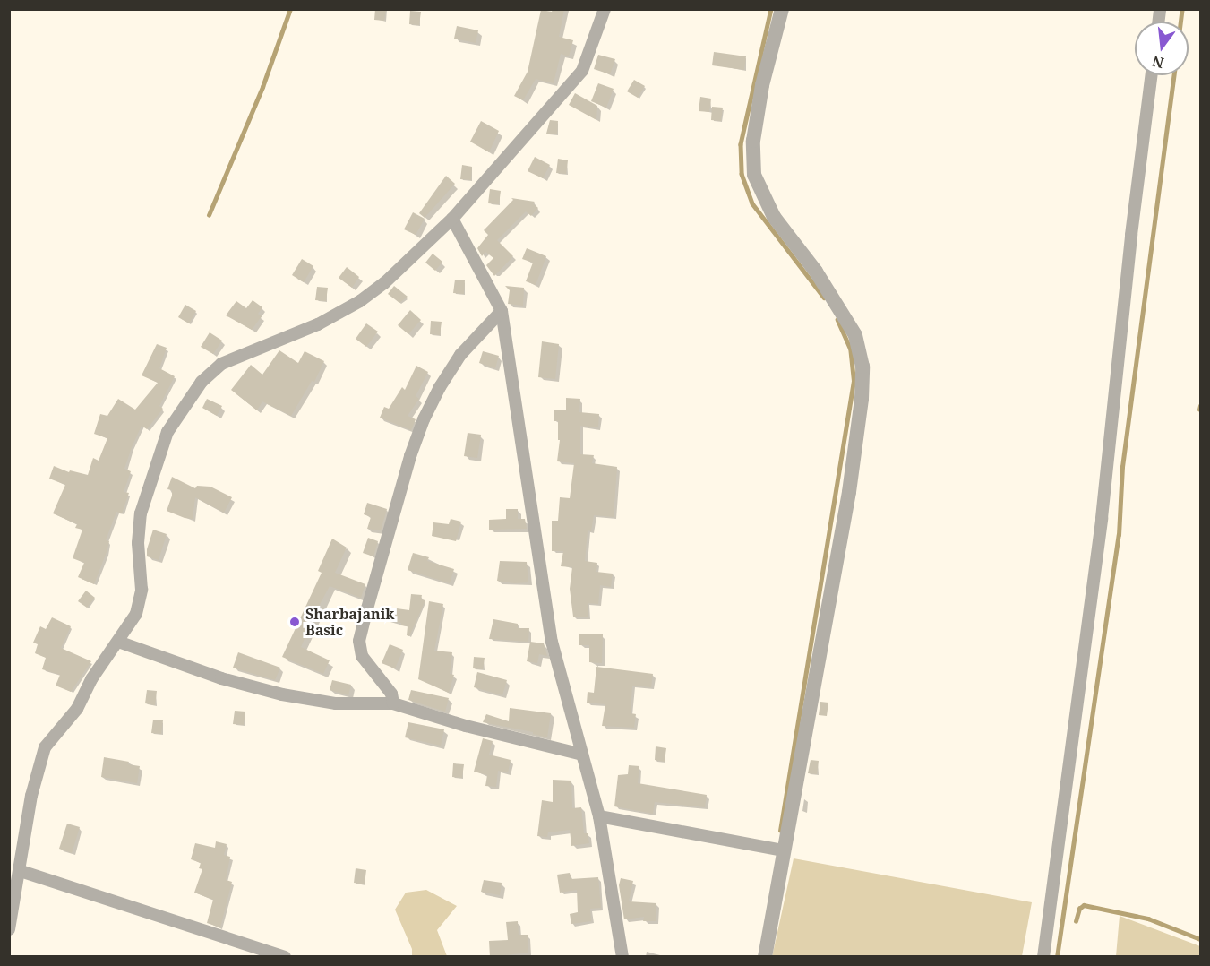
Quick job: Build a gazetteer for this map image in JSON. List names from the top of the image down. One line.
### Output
{"places":["Sharbajanik Basic"],"north":"bottom"}
